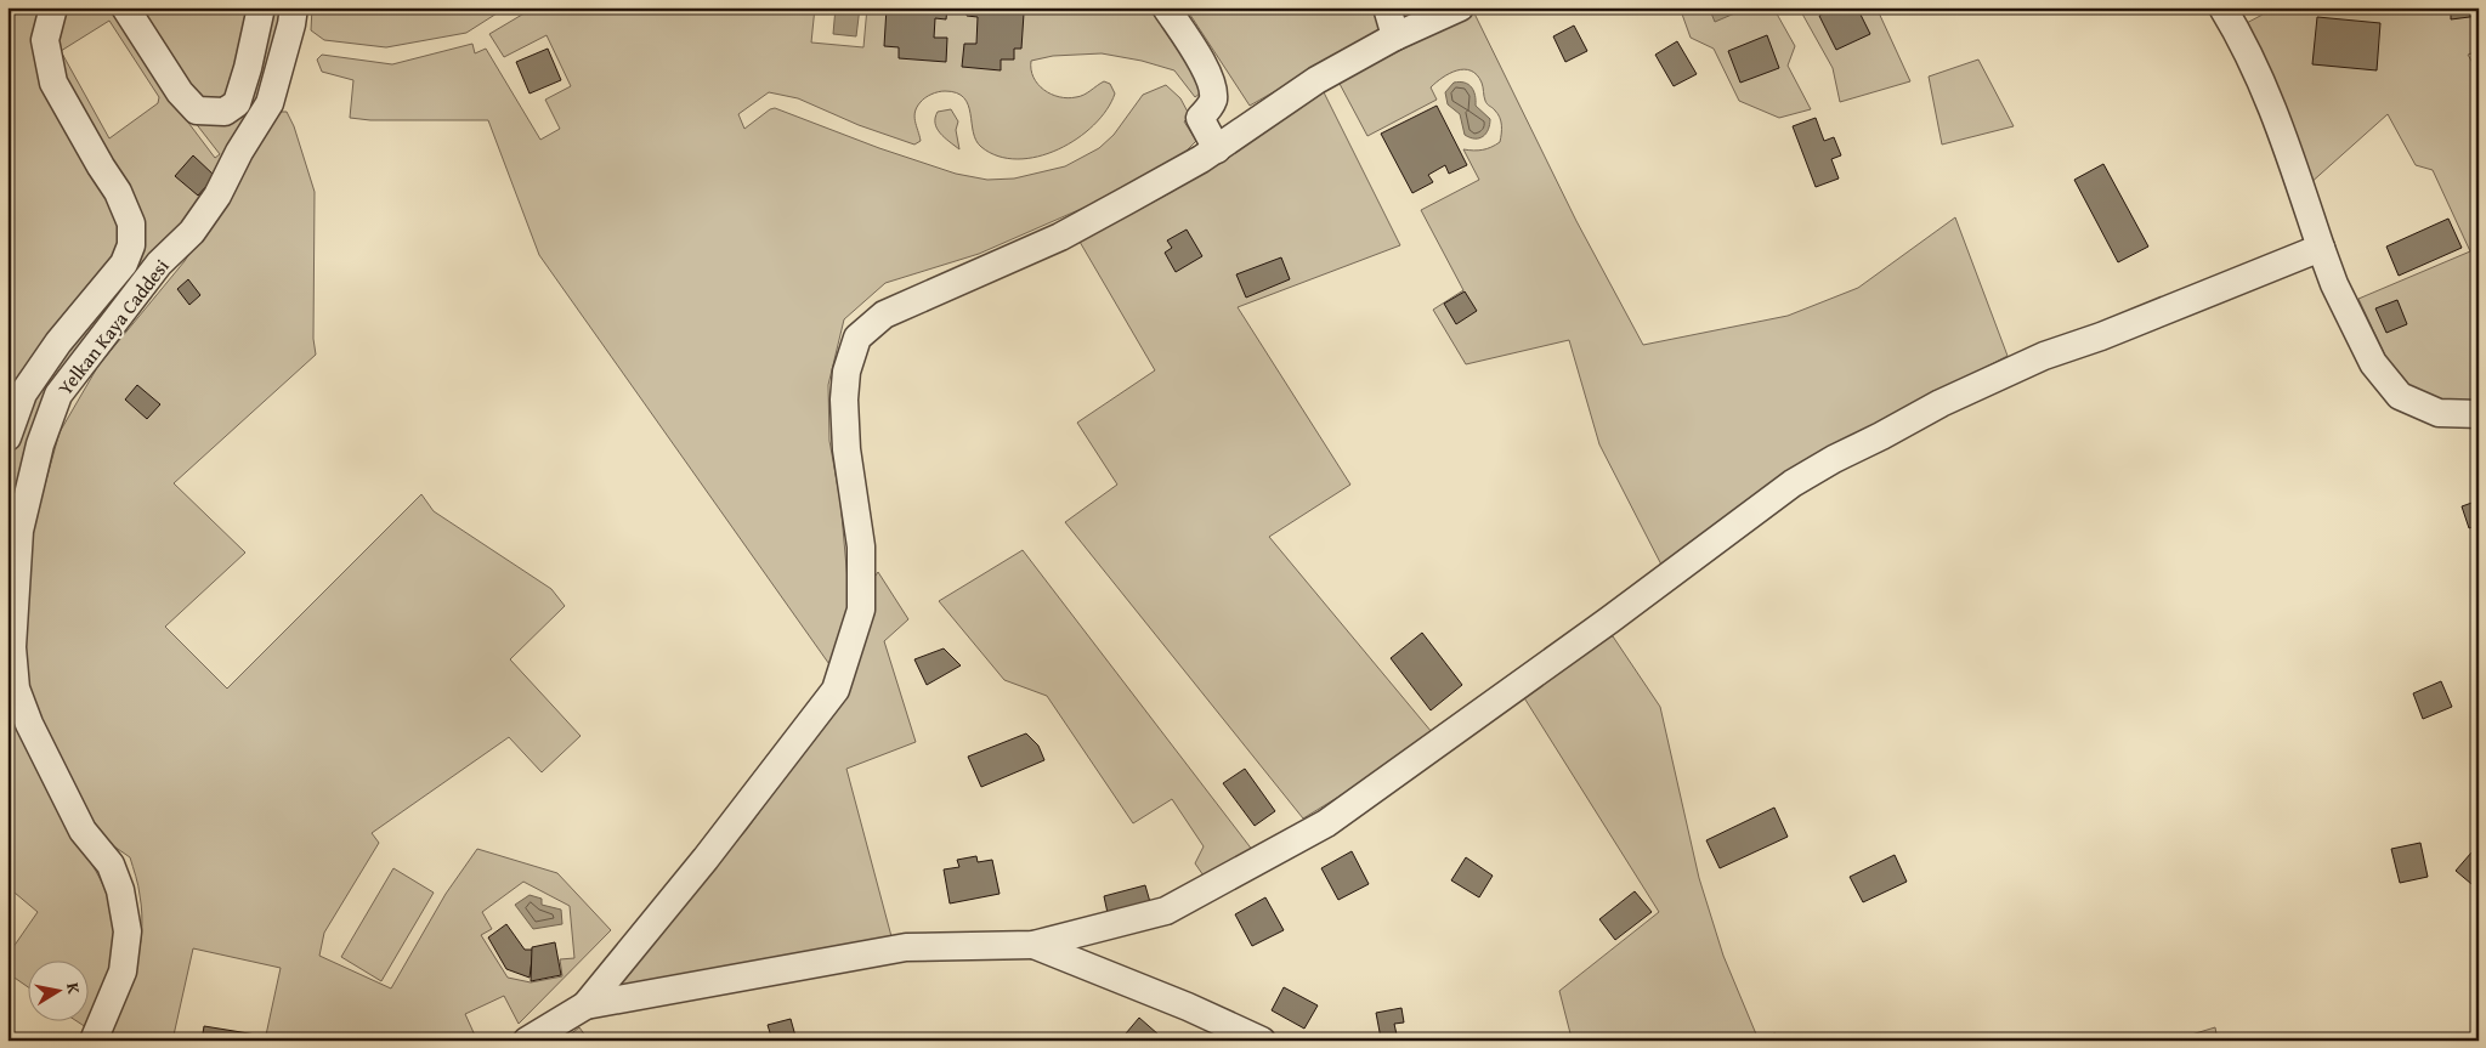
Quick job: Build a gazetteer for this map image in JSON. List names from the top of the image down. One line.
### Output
{"streets":{"street":["Yelkan Kaya Caddesi"]},"north":"right"}
